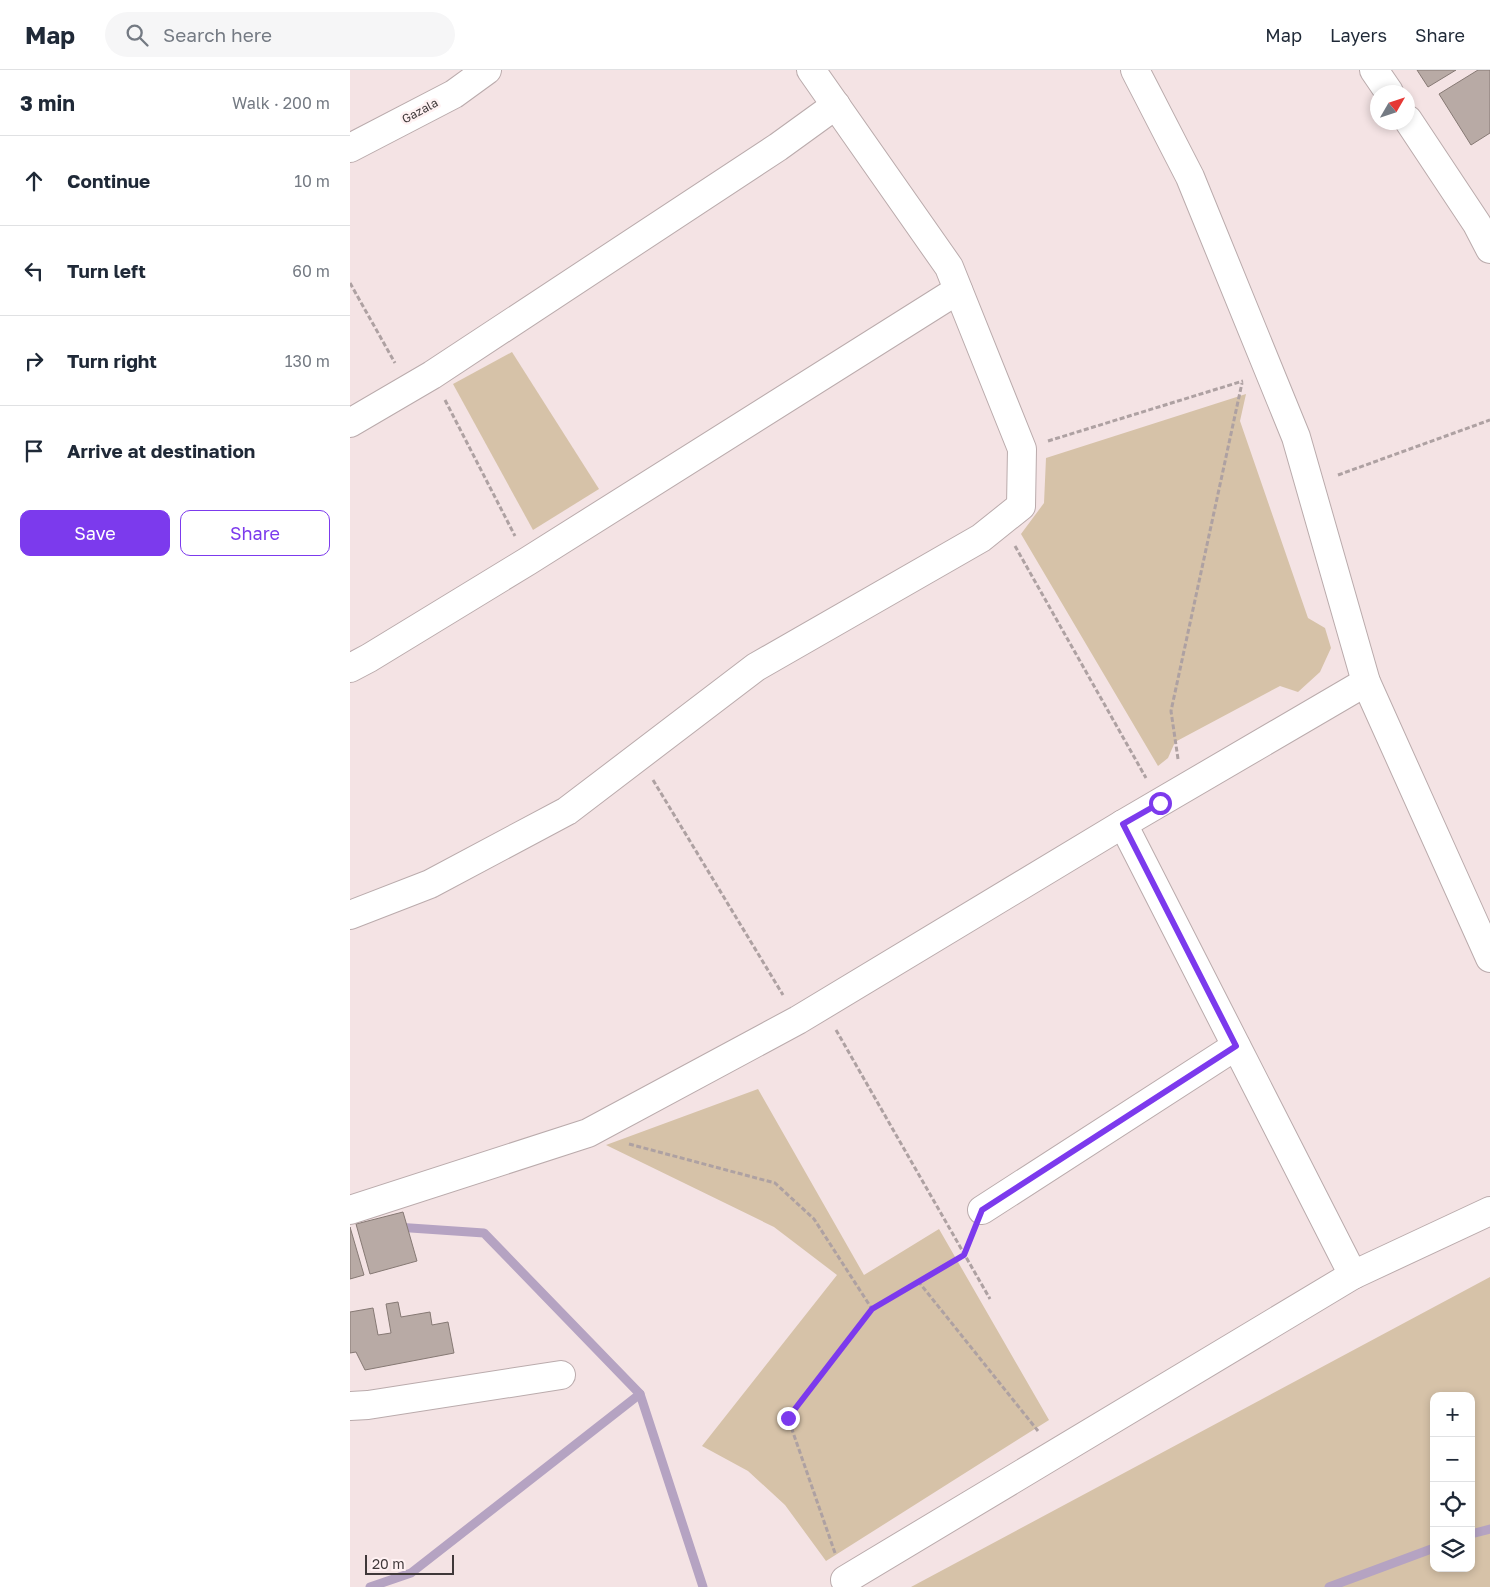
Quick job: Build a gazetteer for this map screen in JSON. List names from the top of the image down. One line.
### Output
{"streets":{"street":["Gazala"]},"scale_bar":"20 m","north":"top right","page":{"header":"Map","search":"Search here","nav":["Map","Layers","Share"],"heading":["3 min","Walk · 200 m"],"list":[["Continue","10 m"],["Turn left","60 m"],["Turn right","130 m"],"Arrive at destination"],"buttons":["Save","Share"],"map_buttons":["+","−"],"scale":"20 m"}}
